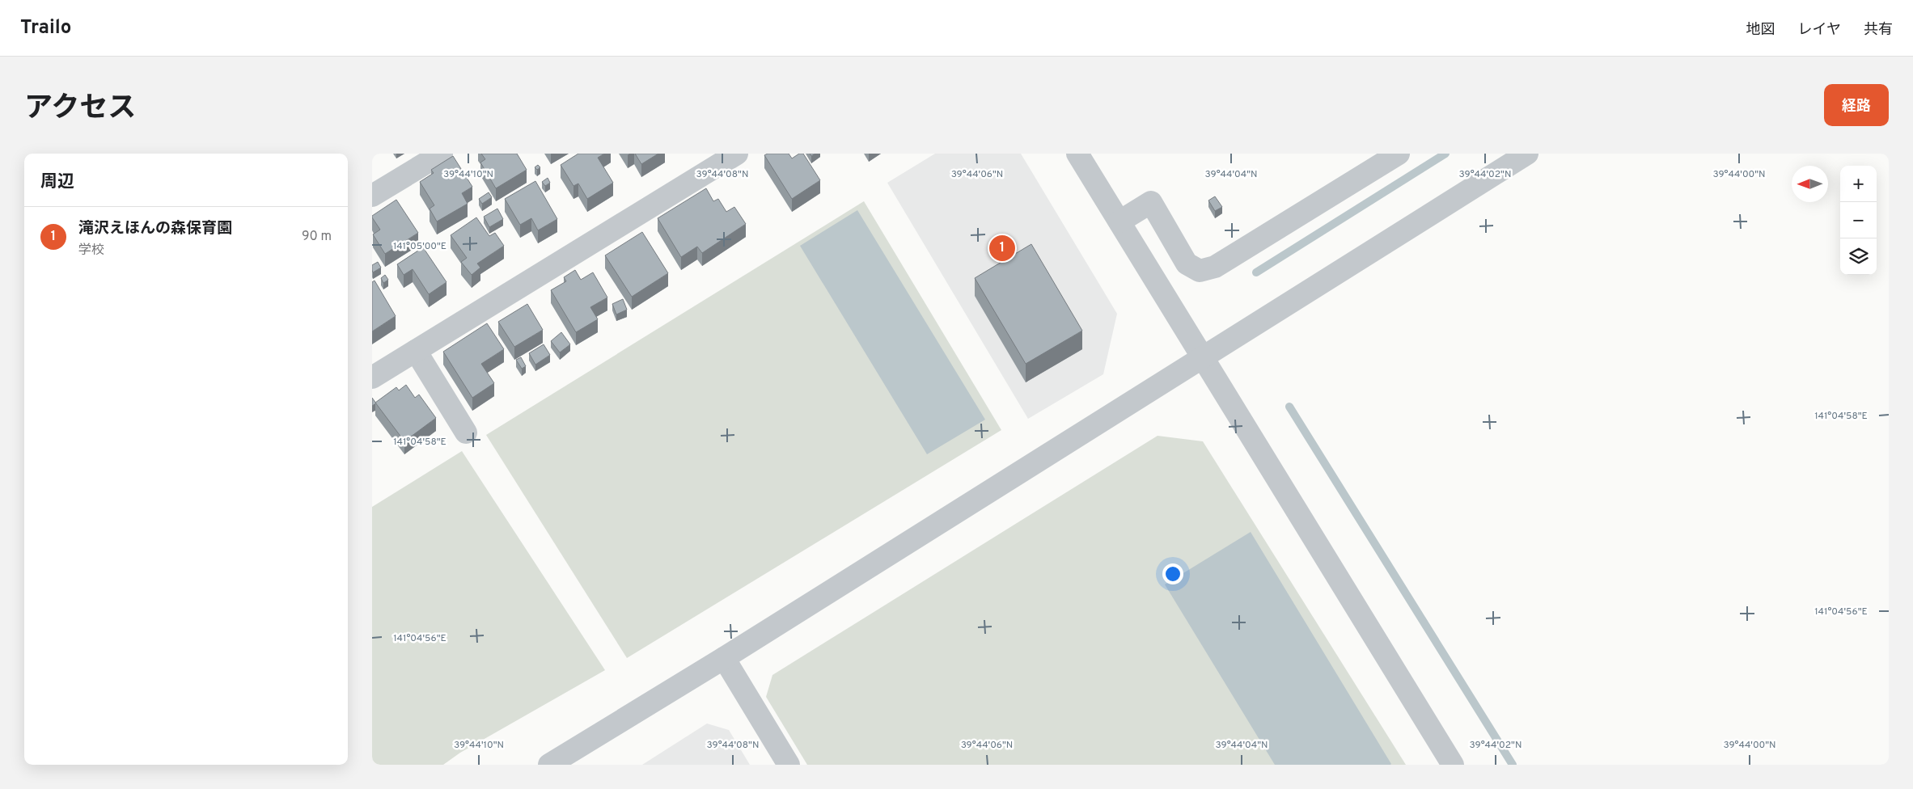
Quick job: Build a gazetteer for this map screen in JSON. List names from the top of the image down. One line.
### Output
{"north":"left","page":{"header":"Trailo","nav":["地図","レイヤ","共有"],"title":"アクセス","buttons":"経路","heading":"周辺","map_buttons":["+","−"],"list":[{"mark":"1","name":"滝沢えほんの森保育園","note":"学校","value":"90 m"}],"pins":"1"},"coordinates":["39°44'10\"N","39°44'08\"N","39°44'06\"N","39°44'04\"N","39°44'02\"N","39°44'00\"N","141°05'00\"E","141°04'58\"E","141°04'56\"E"]}
